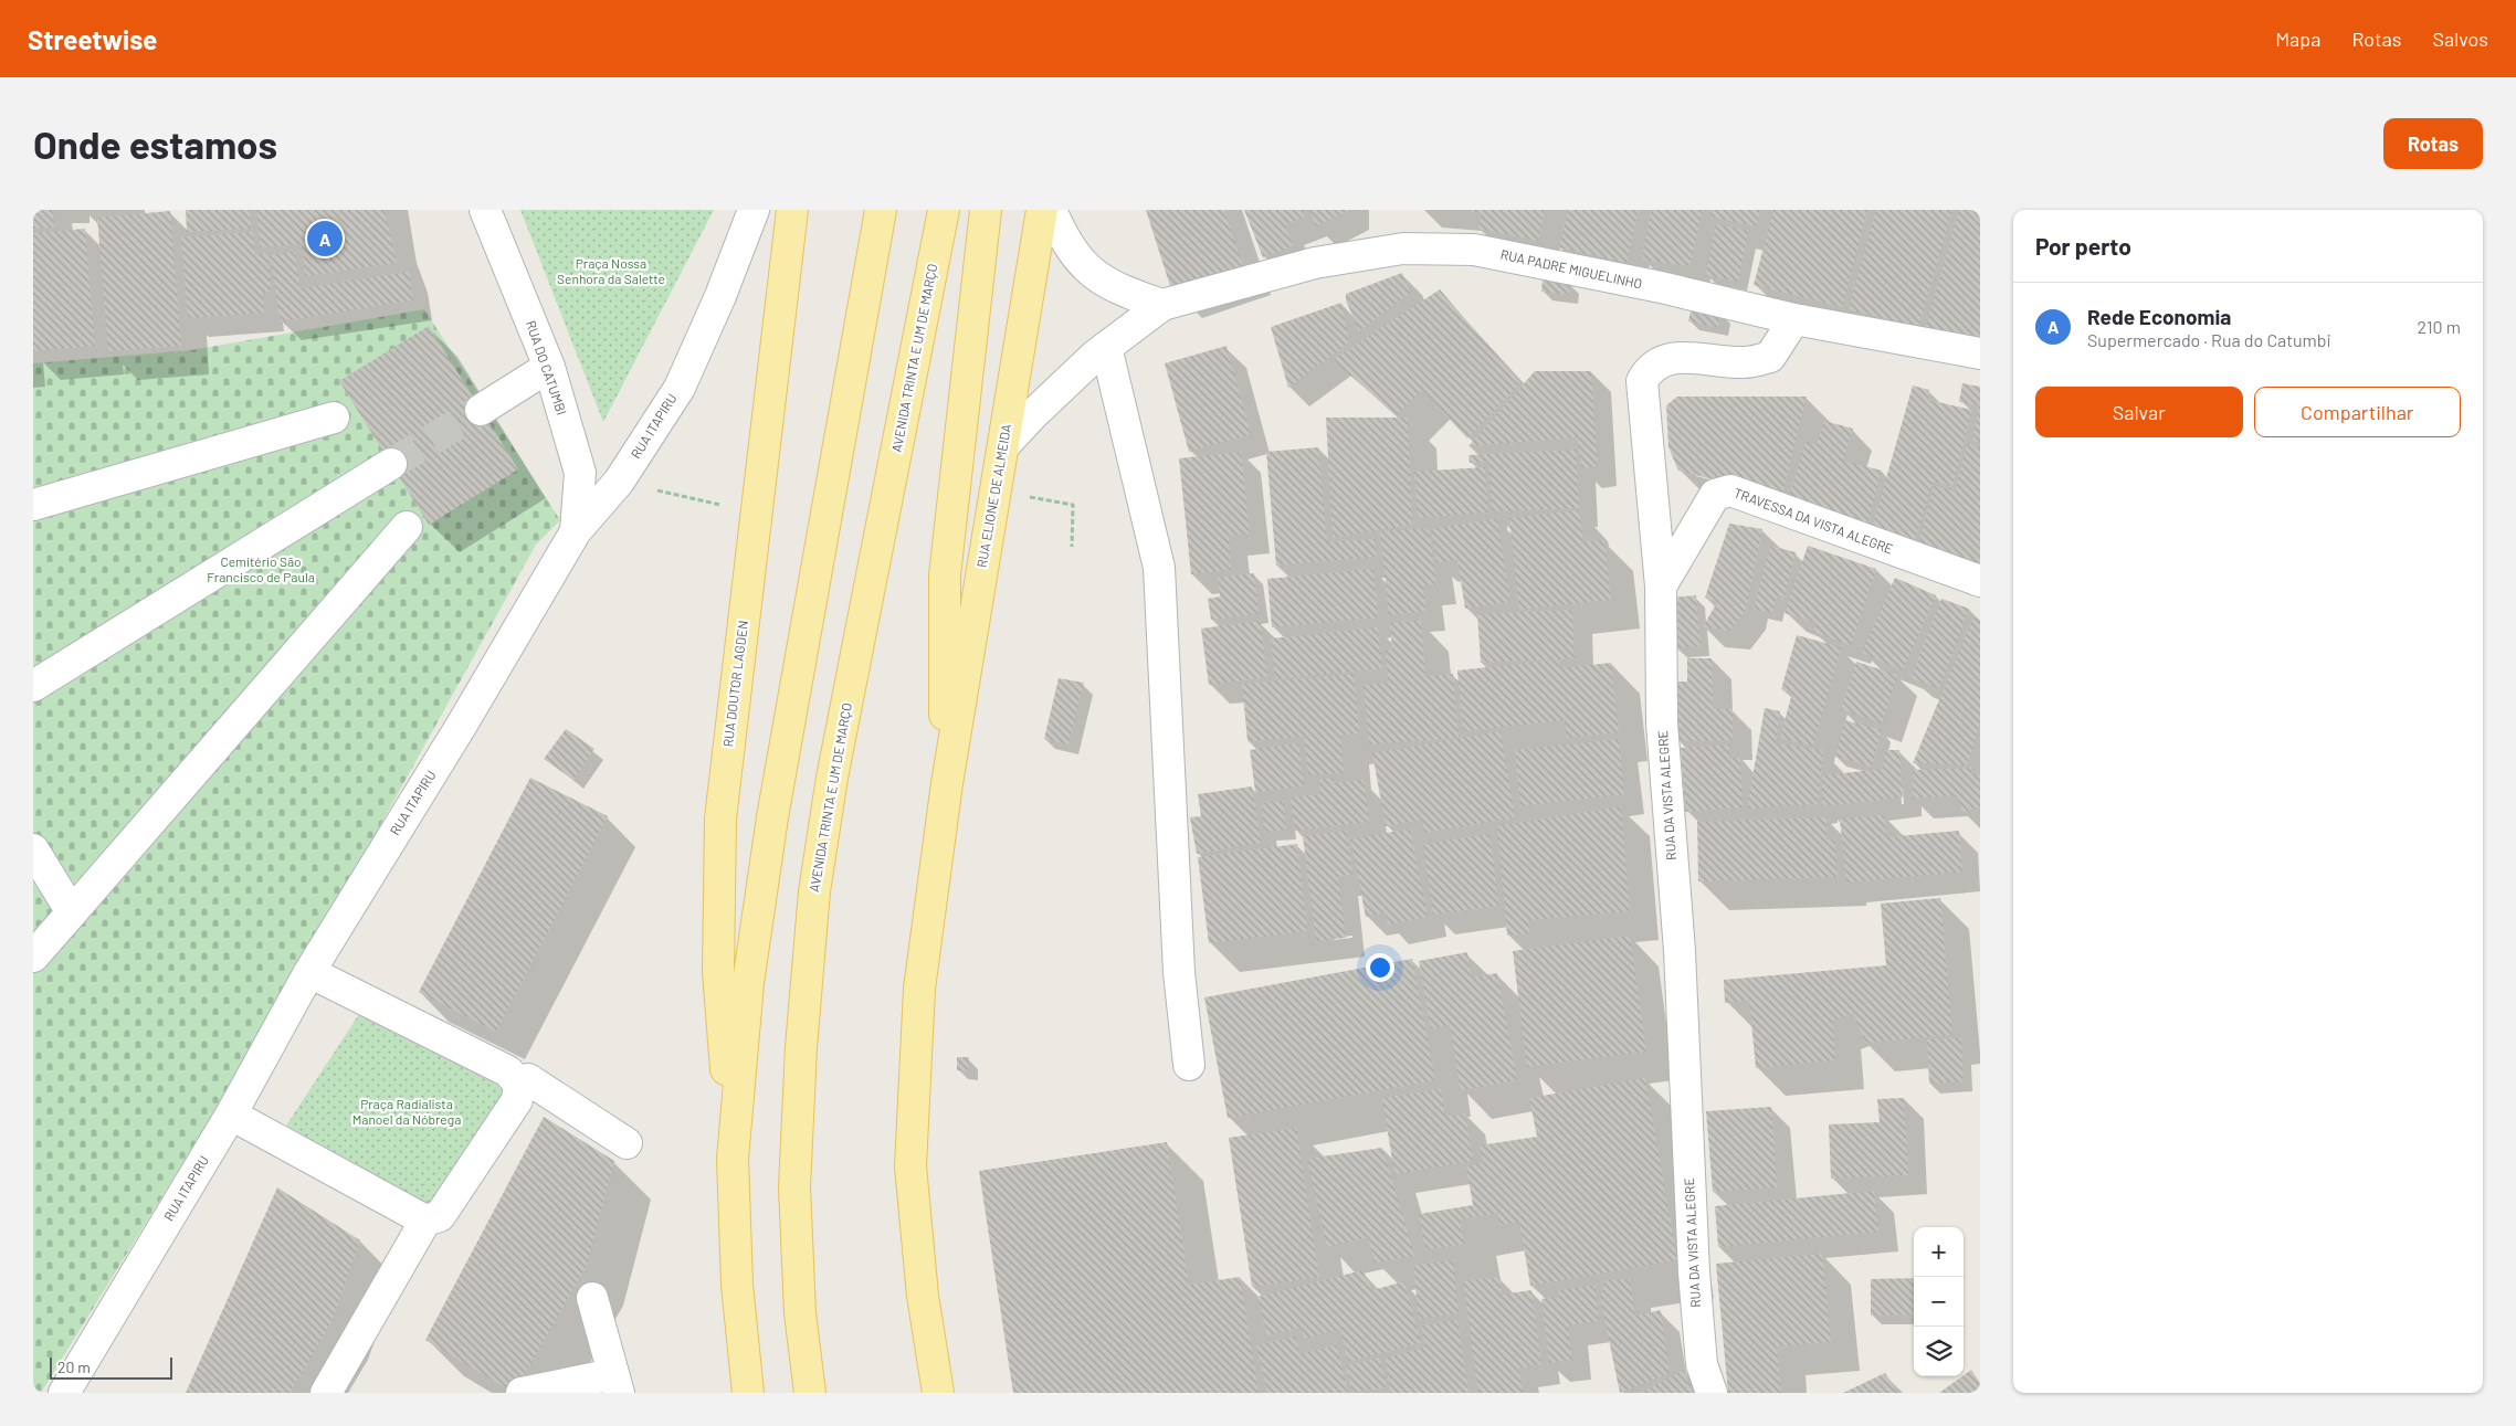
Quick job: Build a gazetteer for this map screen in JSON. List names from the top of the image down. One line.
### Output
{"streets":{"main road":["AVENIDA TRINTA E UM DE MARÇO","RUA ELIONE DE ALMEIDA","RUA DOUTOR LAGDEN"],"street":["RUA PADRE MIGUELINHO","RUA DO CATUMBI","RUA ITAPIRU","TRAVESSA DA VISTA ALEGRE","RUA DA VISTA ALEGRE"]},"crossings":[["RUA PADRE MIGUELINHO","RUA ELIONE DE ALMEIDA"],["RUA PADRE MIGUELINHO","RUA DA VISTA ALEGRE"],["RUA DO CATUMBI","RUA ITAPIRU"],["TRAVESSA DA VISTA ALEGRE","RUA DA VISTA ALEGRE"]],"parks":["Praça Nossa Senhora da Salette","Cemitério São Francisco de Paula","Praça Radialista Manoel da Nóbrega"],"scale_bar":"20 m","page":{"header":"Streetwise","nav":["Mapa","Rotas","Salvos"],"buttons":["Rotas",["Salvar","Compartilhar"]],"title":"Onde estamos","heading":"Por perto","pins":"A","list":[{"mark":"A","name":"Rede Economia","note":"Supermercado · Rua do Catumbi","value":"210 m"}],"map_buttons":["+","−"],"scale":"20 m"}}
